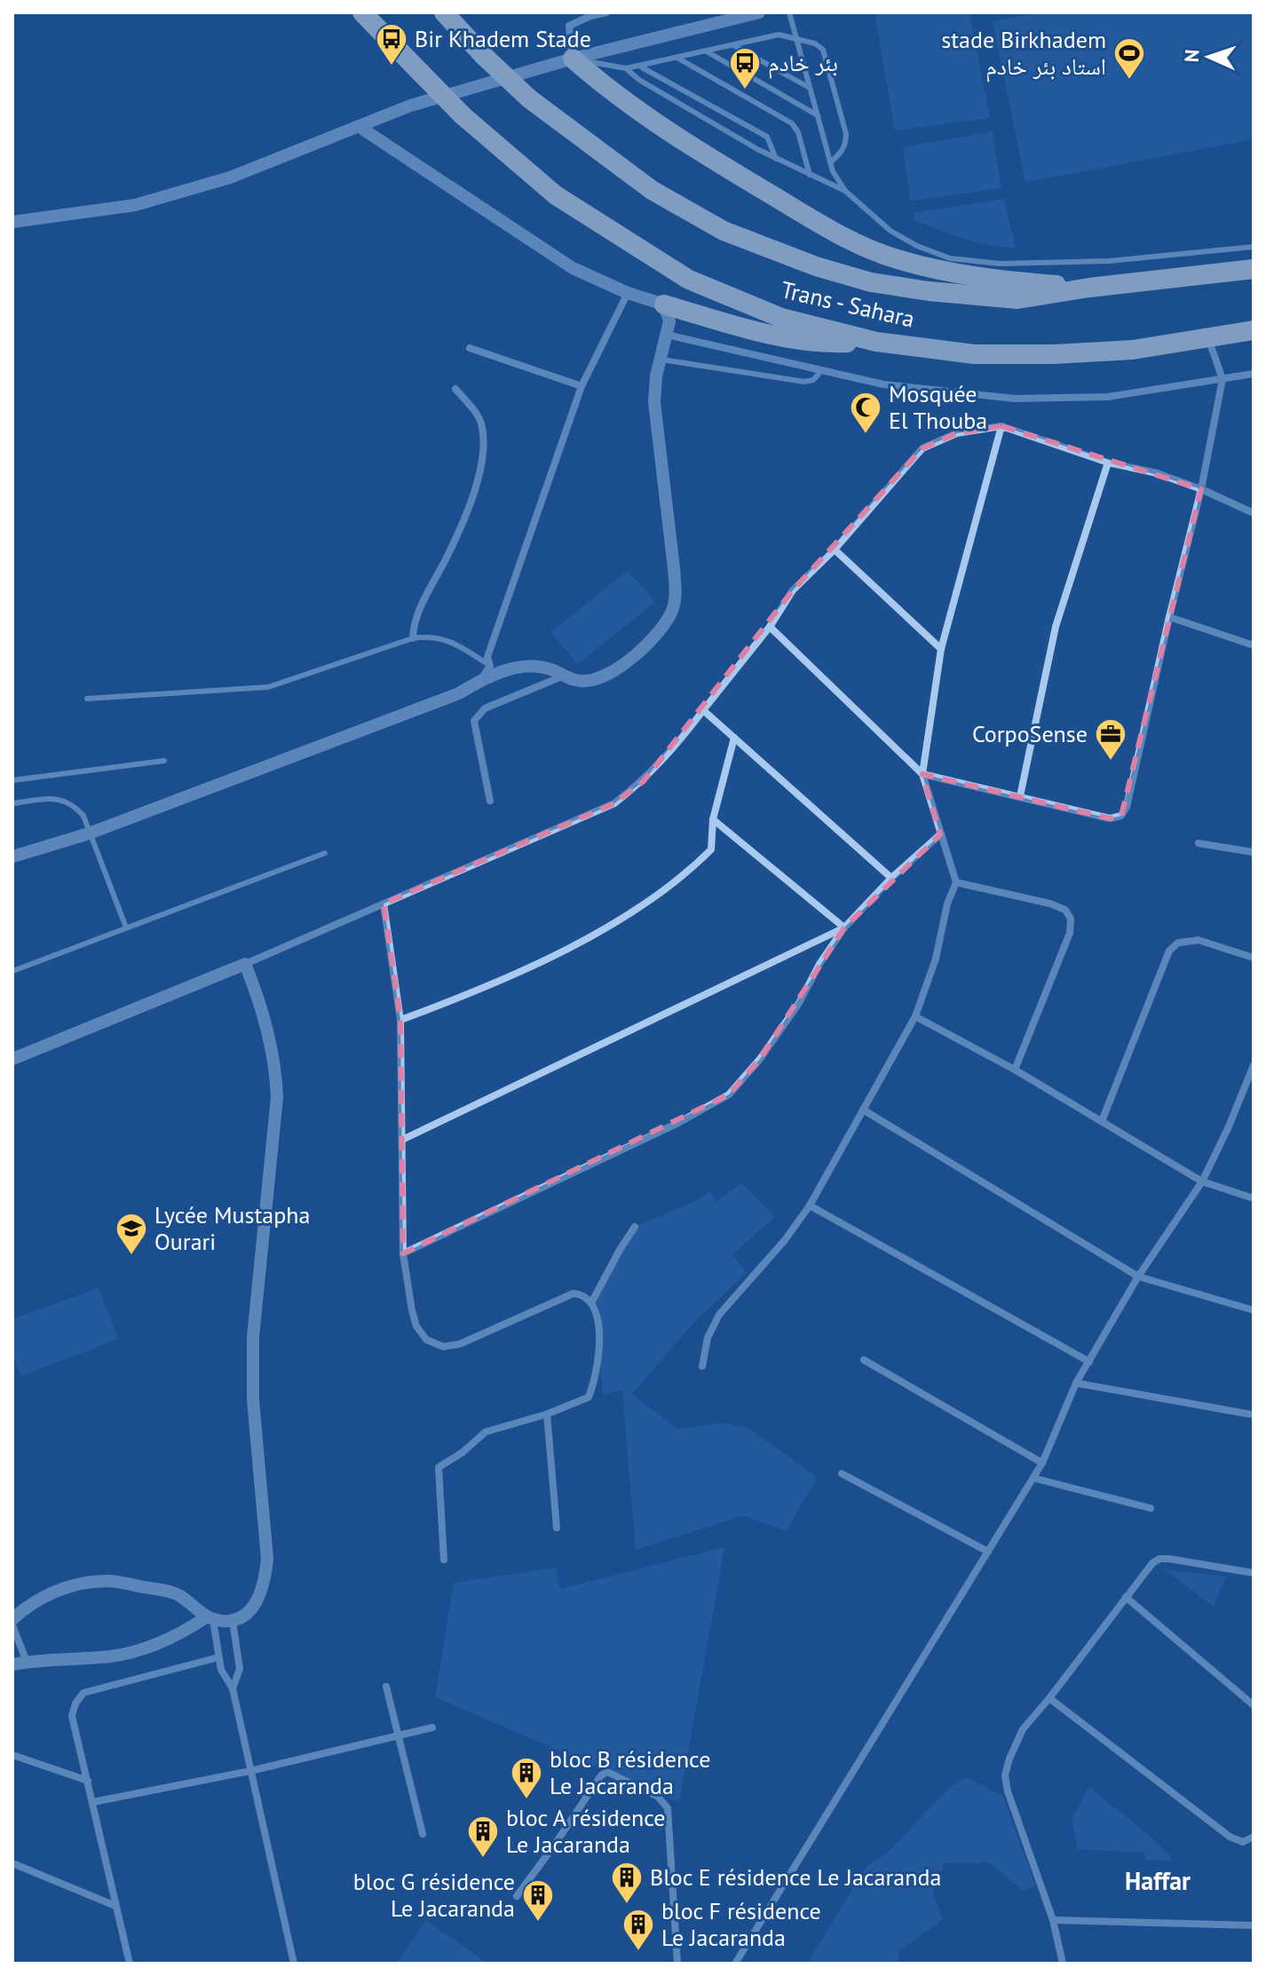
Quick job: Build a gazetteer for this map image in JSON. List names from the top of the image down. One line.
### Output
{"streets":{"highway":["Trans - Sahara"]},"districts":["Haffar"],"places":{"bus stop":["Bir Khadem Stade","بئر خادم"],"sports":["stade Birkhadem استاد بئر خادم"],"mosque":["Mosquée El Thouba"],"office":["CorpoSense"],"school or university":["Lycée Mustapha Ourari"],"building":["bloc B résidence Le Jacaranda","bloc A résidence Le Jacaranda","Bloc E résidence Le Jacaranda","bloc G résidence Le Jacaranda","bloc F résidence Le Jacaranda"]},"north":"left"}
